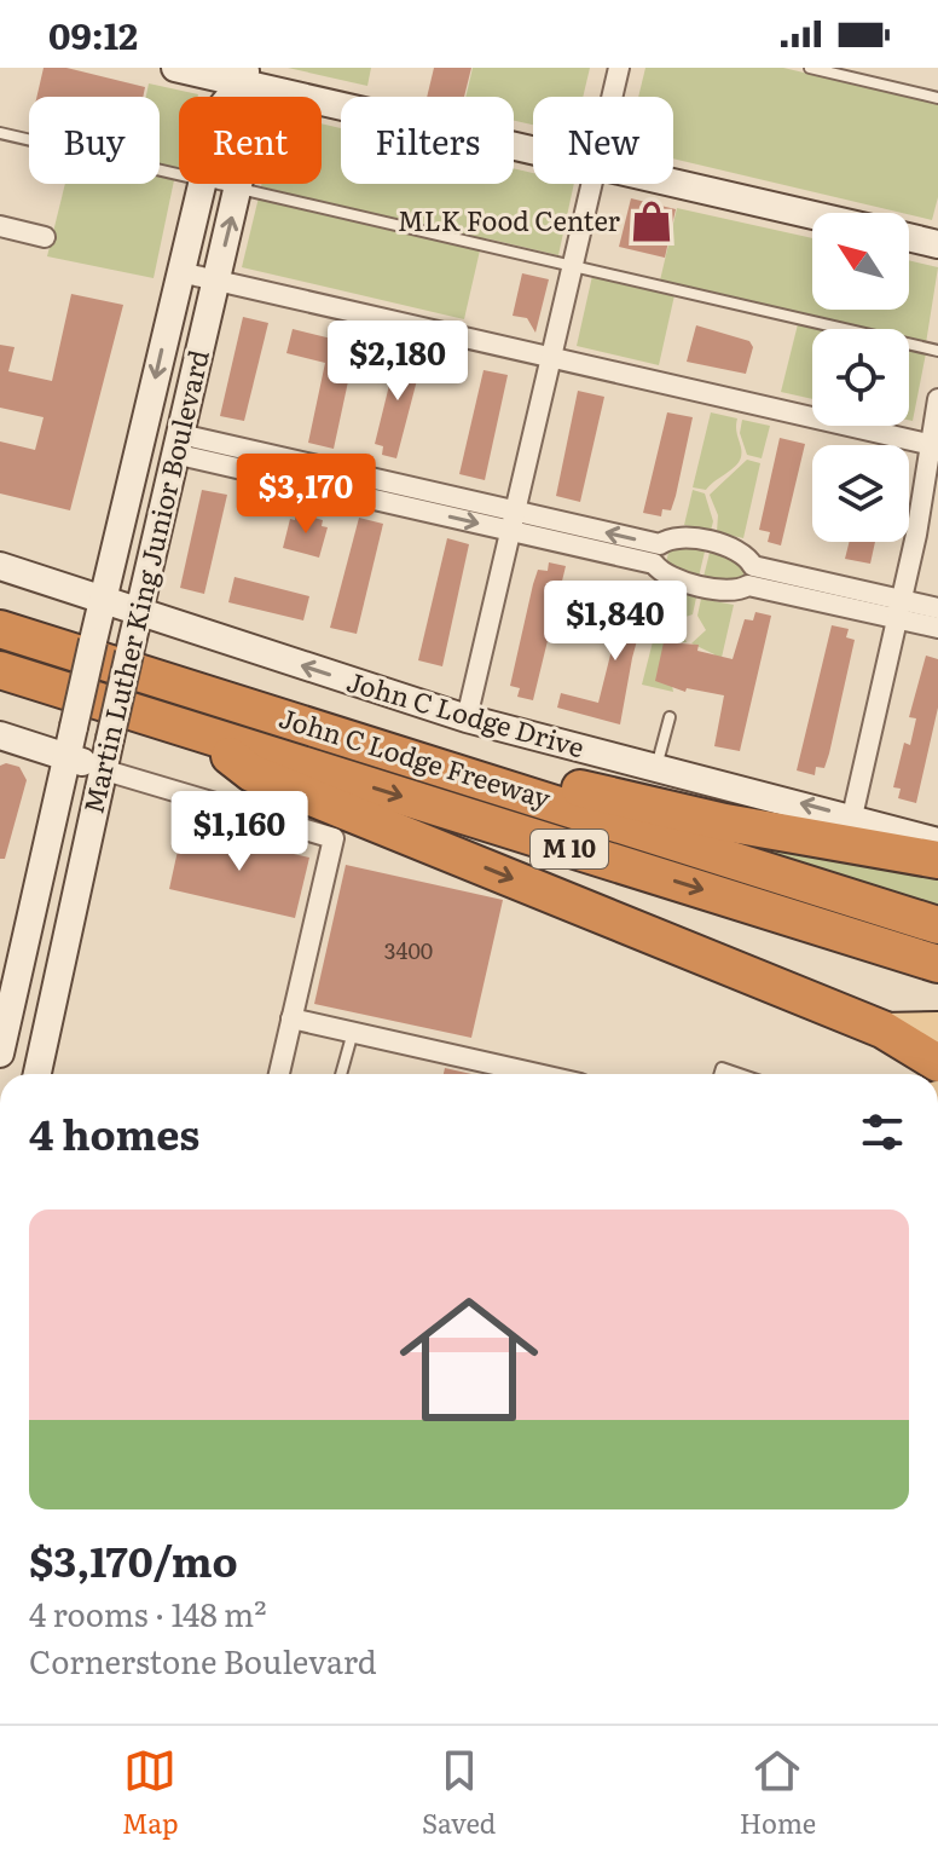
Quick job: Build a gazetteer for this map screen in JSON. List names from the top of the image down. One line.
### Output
{"streets":{"highway":["John C Lodge Freeway","M 10"],"main road":["Martin Luther King Junior Boulevard","John C Lodge Drive"]},"crossings":[["Martin Luther King Junior Boulevard","John C Lodge Drive"]],"one_way":["John C Lodge Drive"],"places":{"shop":["MLK Food Center"]},"house_numbers":["3400"],"north":"top left","page":{"status":"09:12","chip":["Buy","Rent","Filters","New"],"price":["$2,180","$3,170","$1,840","$1,160"],"heading":"4 homes","list":[{"name":"$3,170/mo","note":"4 rooms · 148 m² · Cornerstone Boulevard"}],"tabs":["Map","Saved","Home"]}}
